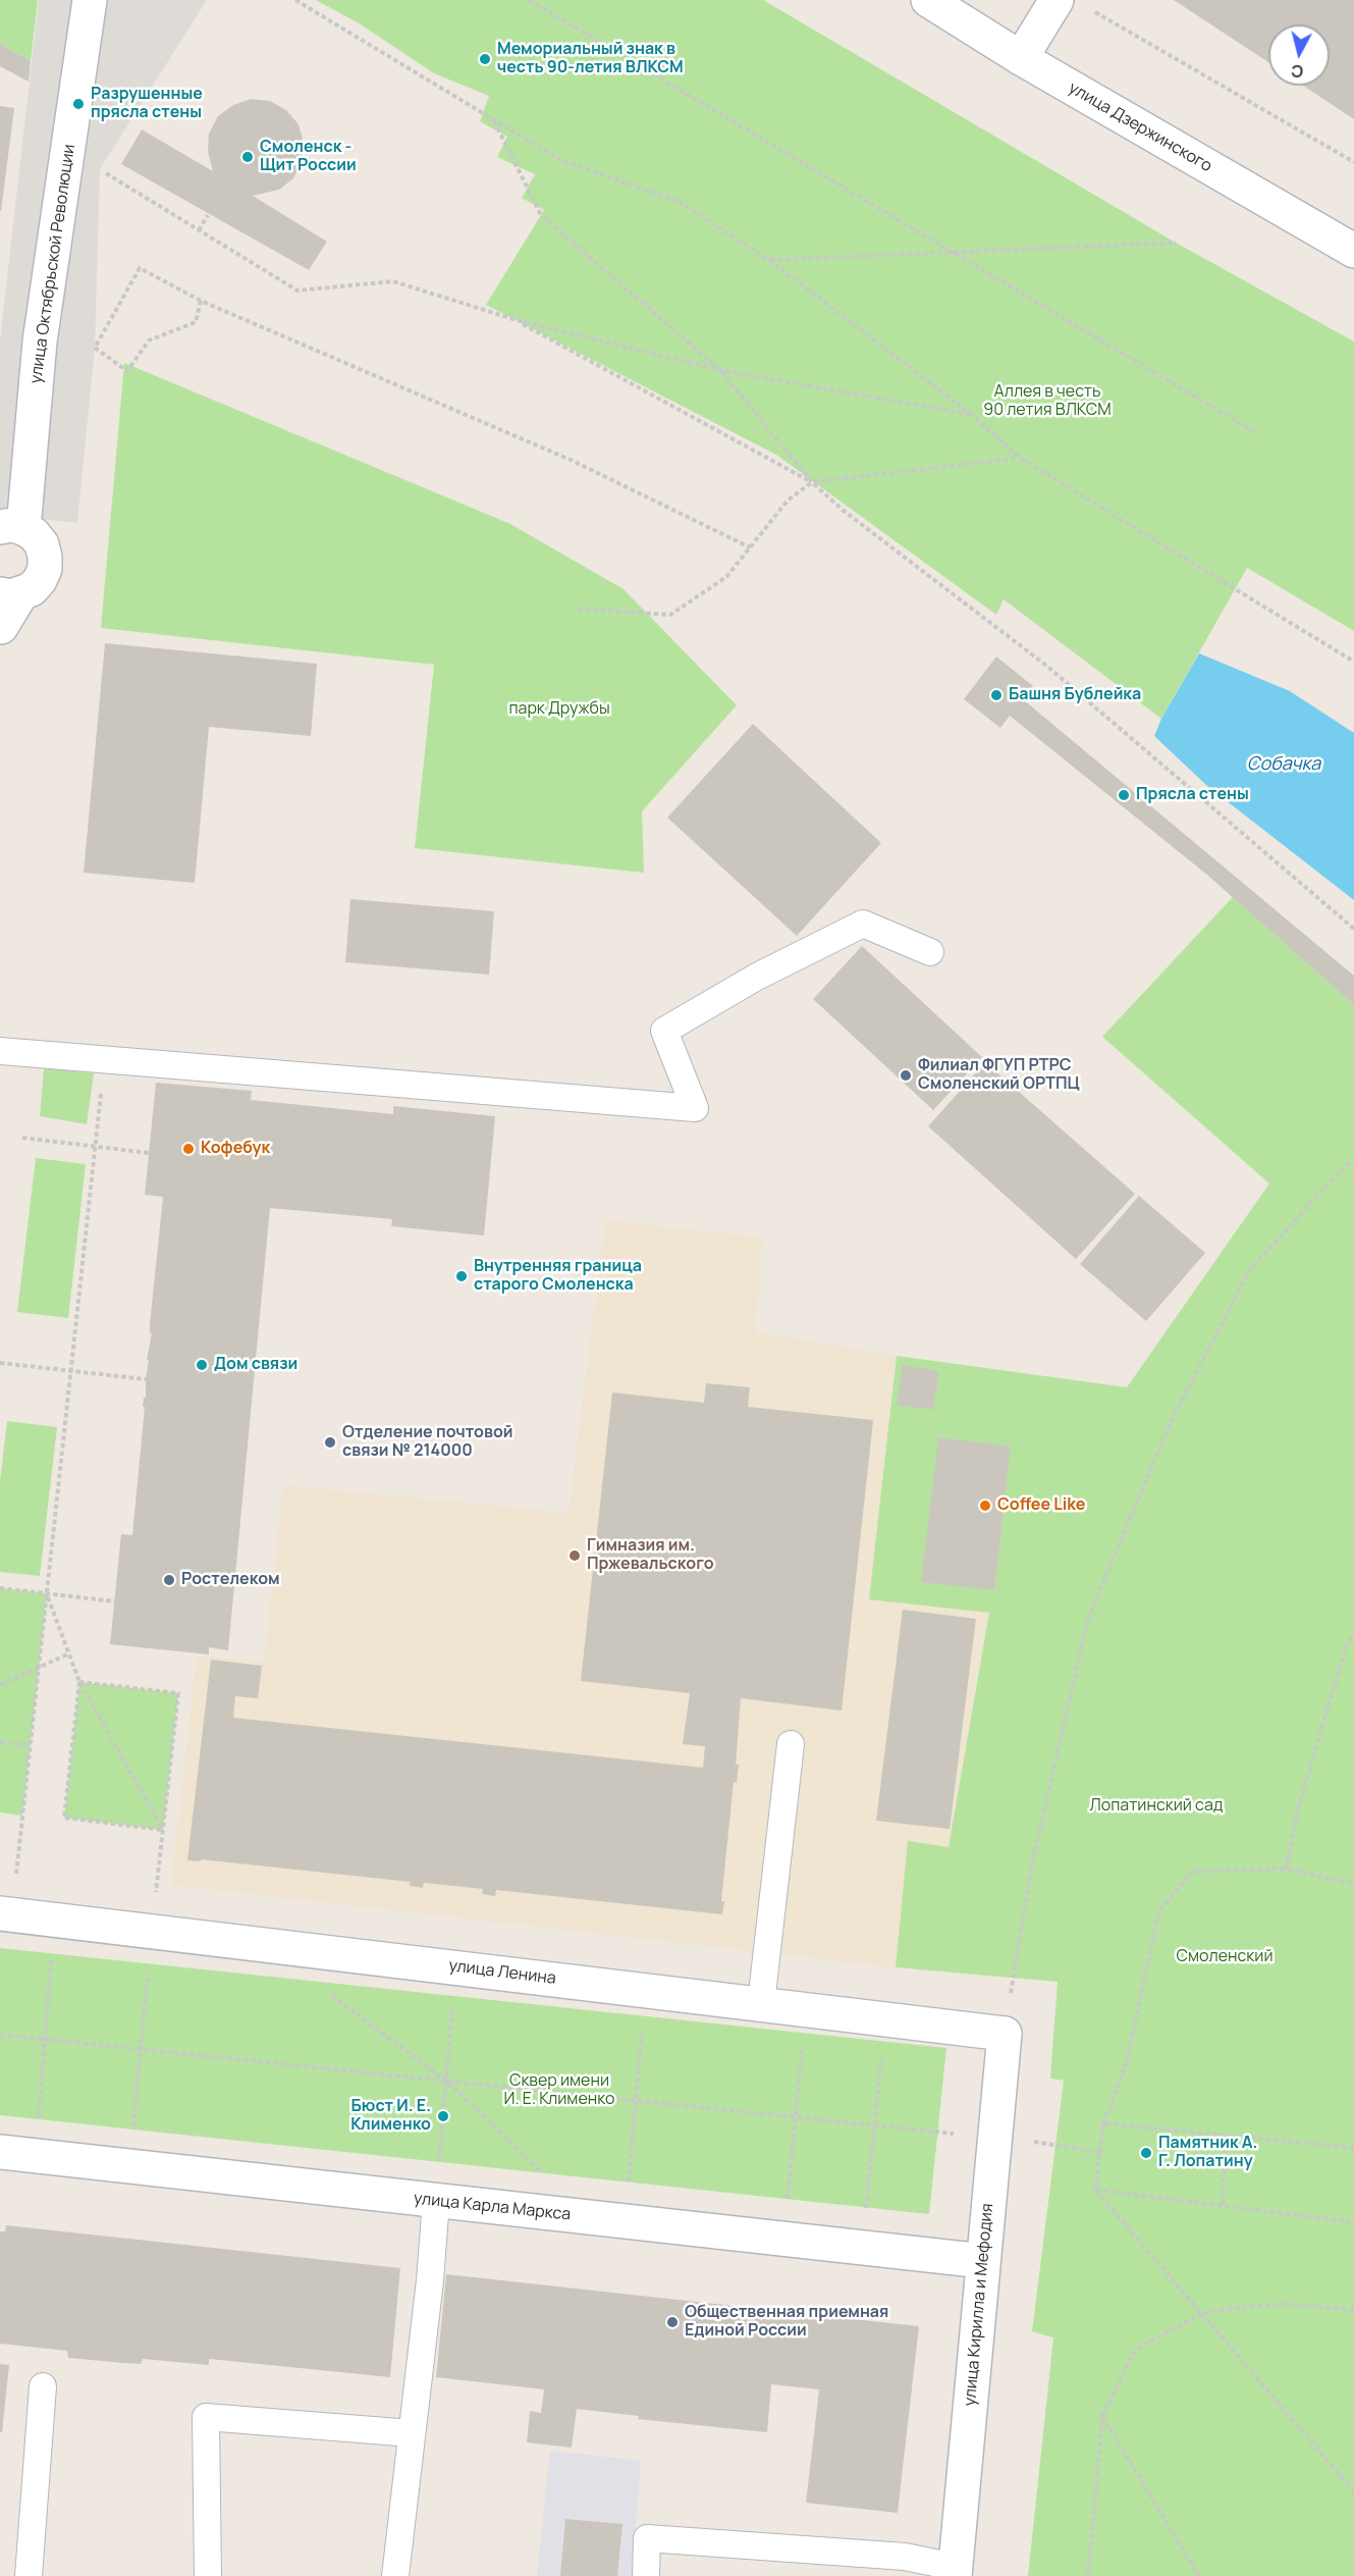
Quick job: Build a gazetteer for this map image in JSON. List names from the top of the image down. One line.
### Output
{"streets":{"street":["улица Дзержинского","улица Октябрьской Революции","улица Ленина","улица Карла Маркса","улица Кирилла и Мефодия"]},"crossings":[["улица Ленина","улица Кирилла и Мефодия"],["улица Карла Маркса","улица Кирилла и Мефодия"]],"water":["Собачка"],"parks":["Аллея в честь 90 летия ВЛКСМ","парк Дружбы","Лопатинский сад","Смоленский","Сквер имени И. Е. Клименко"],"places":["Мемориальный знак в честь 90-летия ВЛКСМ","Разрушенные прясла стены","Смоленск - Щит России","Башня Бублейка","Прясла стены","Филиал ФГУП РТРС Смоленский ОРТПЦ","Кофебук","Внутренняя граница старого Смоленска","Дом связи","Отделение почтовой связи № 214000","Coffee Like","Гимназия им. Пржевальского","Ростелеком","Бюст И. Е. Клименко","Памятник А. Г. Лопатину","Общественная приемная Единой России"],"north":"bottom"}
